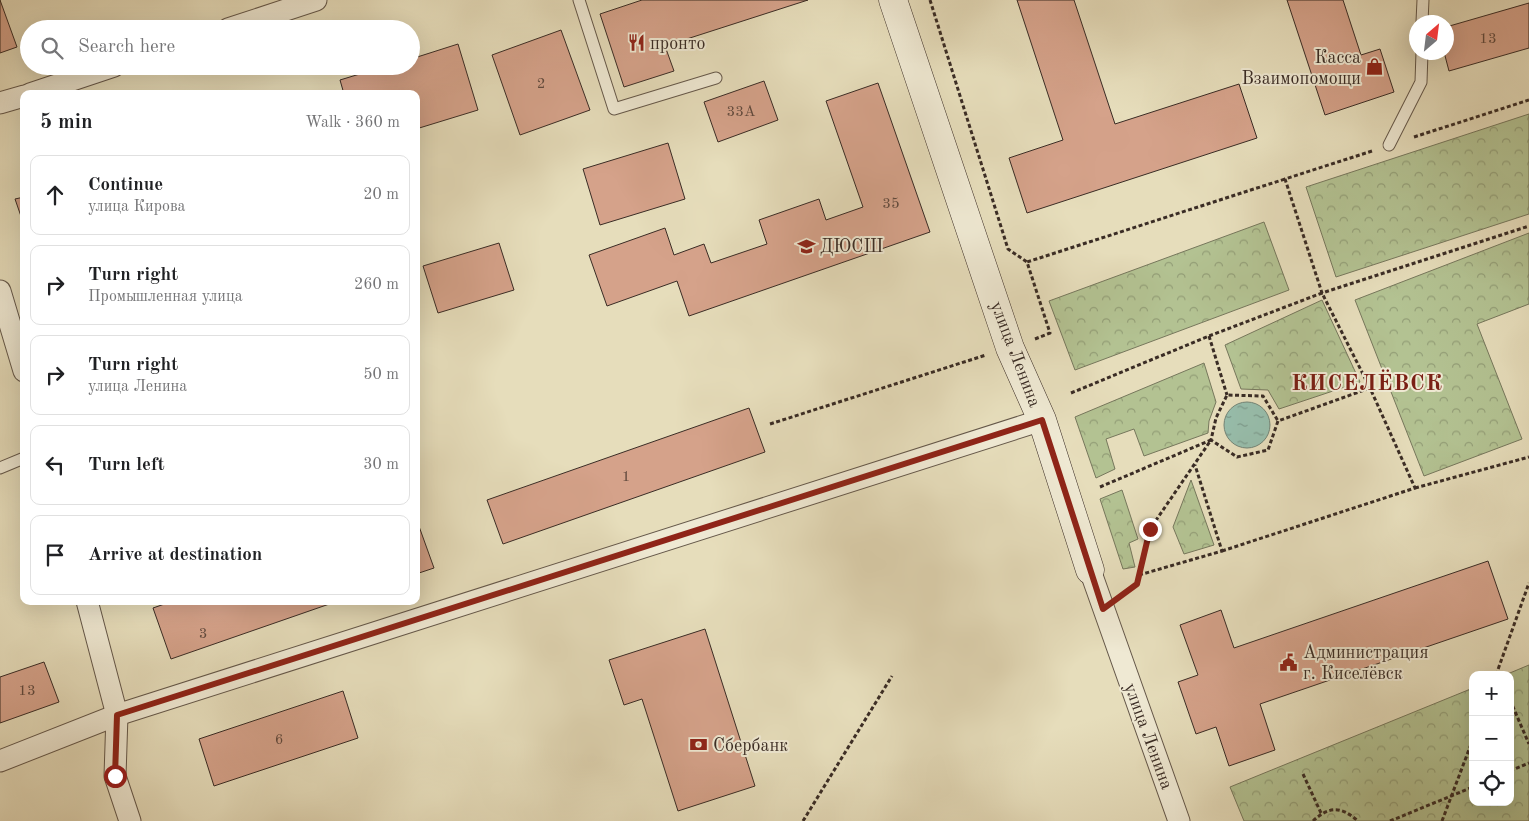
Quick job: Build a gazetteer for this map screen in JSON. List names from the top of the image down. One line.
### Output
{"streets":{"street":["улица Ленина"]},"districts":["КИСЕЛЁВСК"],"places":{"restaurant":["пронто"],"shop":["Касса Взаимопомощи"],"school or university":["ДЮСШ"],"public building":["Администрация г. Киселёвск"],"bank":["Сбербанк"]},"house_numbers":["13","2","33А","35","1","3","13","6"],"north":"top right","page":{"search":"Search here","heading":["5 min","Walk · 360 m"],"list":[["Continue","улица Кирова","20 m"],["Turn right","Промышленная улица","260 m"],["Turn right","улица Ленина","50 m"],["Turn left","30 m"],"Arrive at destination"],"map_buttons":["+","−"]}}
